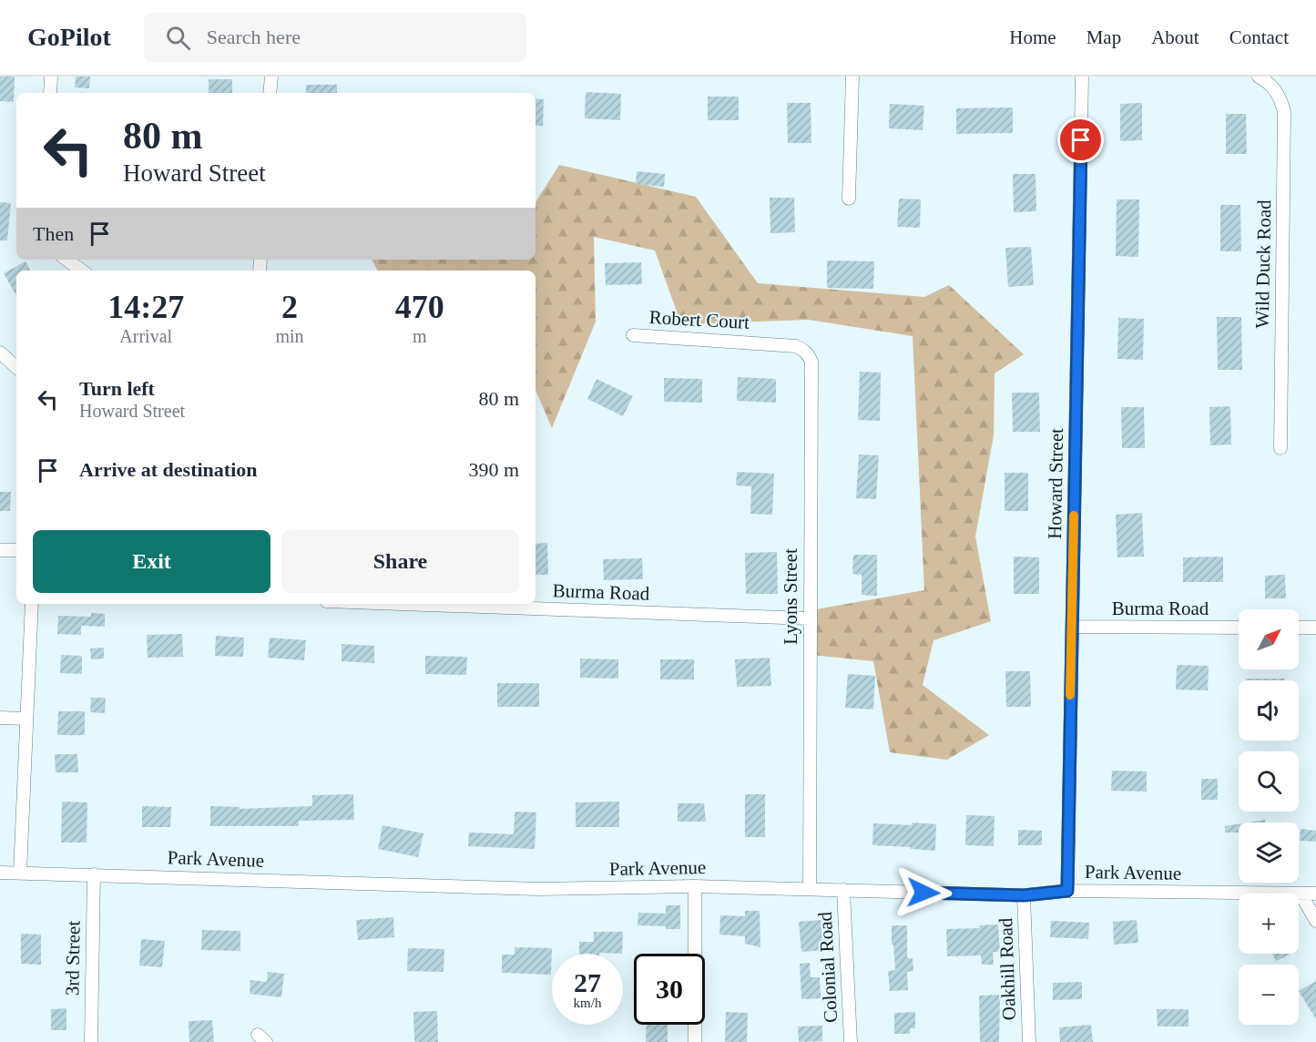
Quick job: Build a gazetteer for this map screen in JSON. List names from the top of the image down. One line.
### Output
{"streets":{"street":["Wild Duck Road","Robert Court","Howard Street","Burma Road","Lyons Street","Park Avenue","3rd Street","Colonial Road","Oakhill Road"]},"crossings":[["Robert Court","Lyons Street"],["Howard Street","Burma Road"],["Howard Street","Park Avenue"],["Burma Road","Lyons Street"],["Lyons Street","Park Avenue"],["Park Avenue","3rd Street"],["Park Avenue","Colonial Road"],["Park Avenue","Oakhill Road"]],"north":"top right","page":{"header":"GoPilot","search":"Search here","nav":["Home","Map","About","Contact"],"turn":["80 m","Howard Street"],"then":"Then","eta":["14:27","Arrival","2","min","470","m"],"list":[{"name":"Turn left","note":"Howard Street","value":"80 m"},{"name":"Arrive at destination","value":"390 m"}],"buttons":["Exit","Share"],"map_buttons":["+","−"],"speed":"27 km/h","limit":"30"}}
